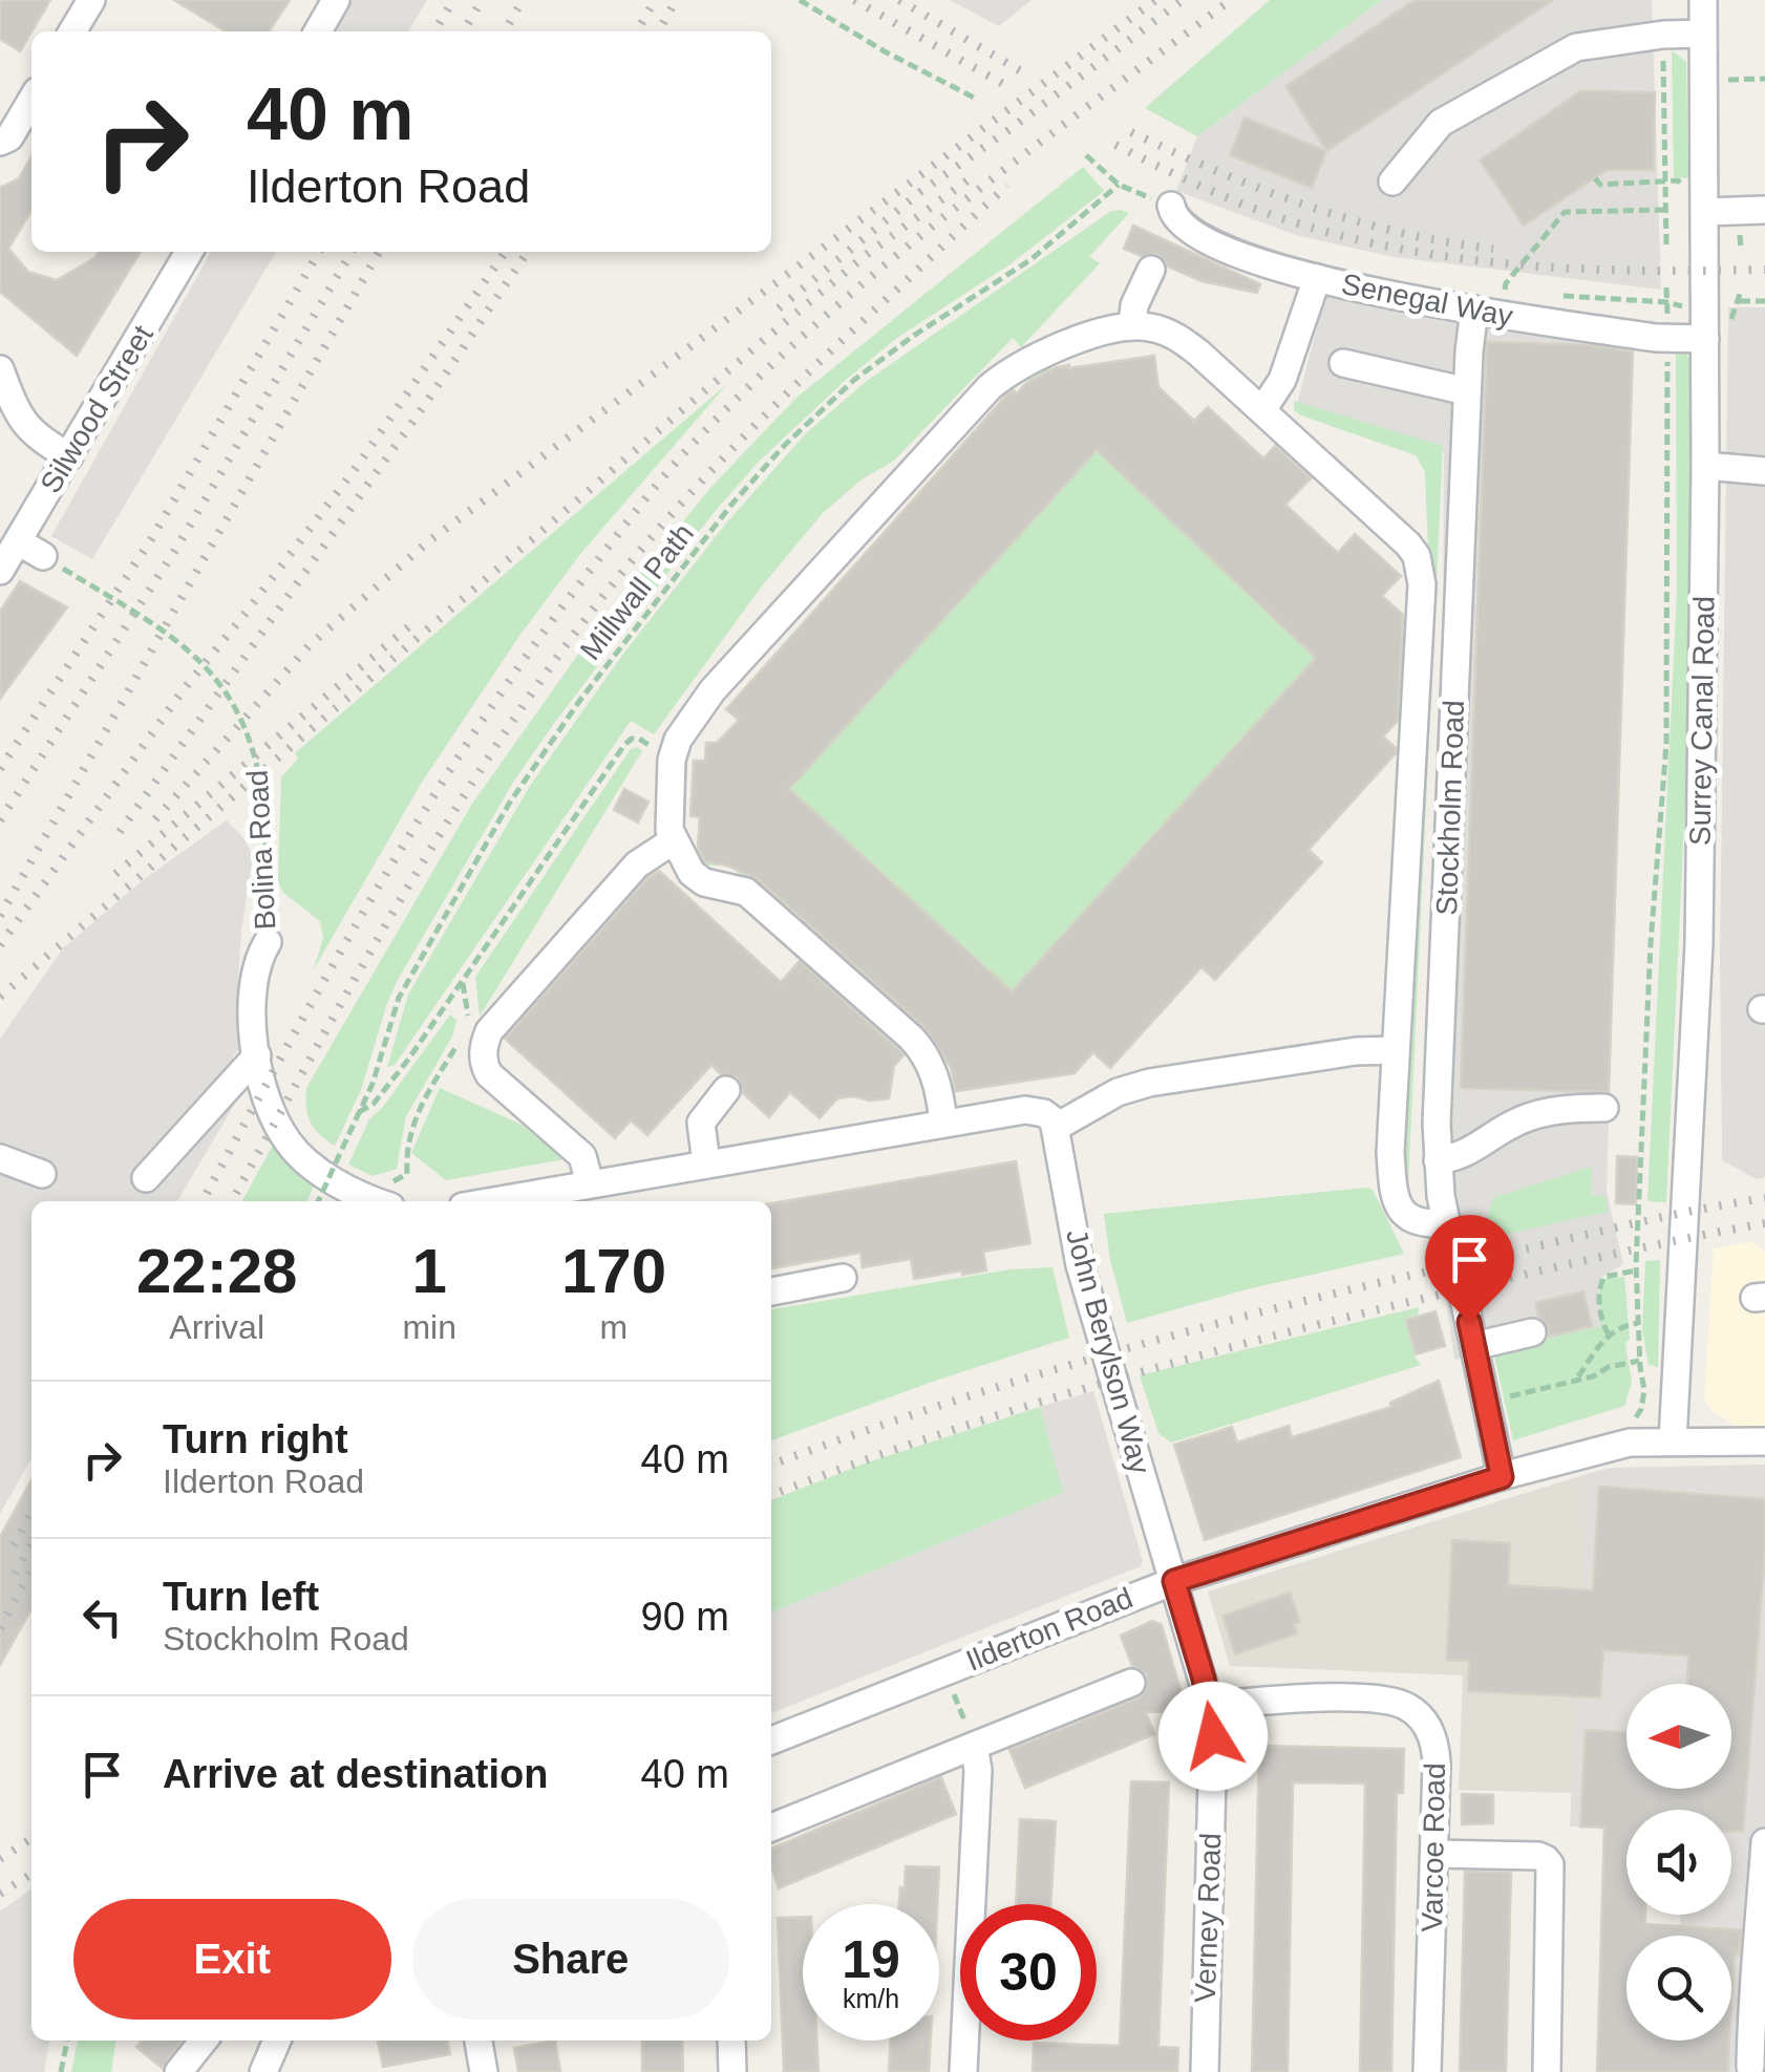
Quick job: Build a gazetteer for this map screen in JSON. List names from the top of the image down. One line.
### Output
{"streets":{"street":["Senegal Way","Silwood Street","Surrey Canal Road","Stockholm Road","Bolina Road","John Berylson Way","Ilderton Road","Varcoe Road","Verney Road"],"path":["Millwall Path"]},"crossings":[["Senegal Way","Surrey Canal Road"],["Senegal Way","Stockholm Road"],["Surrey Canal Road","Ilderton Road"],["John Berylson Way","Ilderton Road"],["John Berylson Way","Verney Road"],["Ilderton Road","Verney Road"],["Varcoe Road","Verney Road"]],"north":"left","page":{"turn":["40 m","Ilderton Road"],"eta":["22:28","Arrival","1","min","170","m"],"list":[{"name":"Turn right","note":"Ilderton Road","value":"40 m"},{"name":"Turn left","note":"Stockholm Road","value":"90 m"},{"name":"Arrive at destination","value":"40 m"}],"buttons":["Exit","Share"],"speed":"19 km/h","limit":"30"}}
